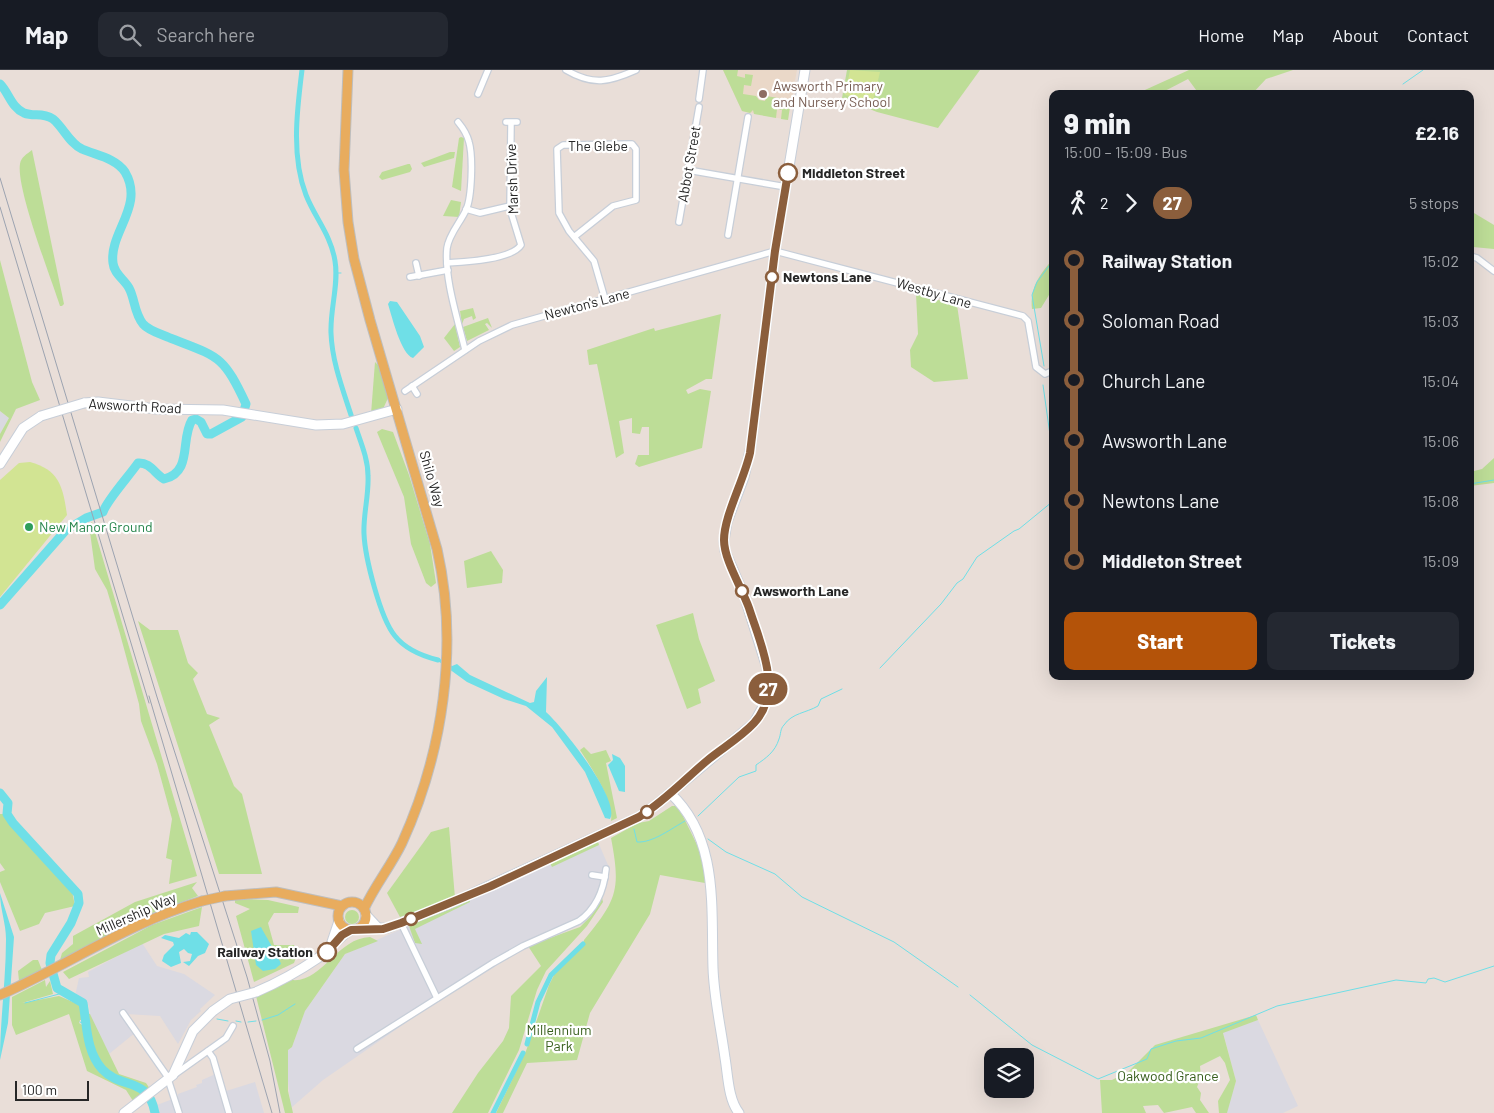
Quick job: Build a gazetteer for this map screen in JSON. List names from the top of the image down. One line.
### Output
{"streets":{"main road":["Shilo Way","Millership Way"],"street":["The Glebe","Abbot Street","Marsh Drive","Westby Lane","Newton's Lane","Awsworth Road"]},"crossings":[["The Glebe","Newton's Lane"],["Westby Lane","Newton's Lane"],["Awsworth Road","Shilo Way"],["Shilo Way","Millership Way"]],"parks":["Millennium Park","Oakwood Grance"],"places":["Awsworth Primary and Nursery School","Middleton Street","Newtons Lane","New Manor Ground","Awsworth Lane","Railway Station"],"lines":["bus line 27"],"scale_bar":"100 m","page":{"header":"Map","search":"Search here","nav":["Home","Map","About","Contact"],"on_map":"27","heading":["9 min","15:00 – 15:09 · Bus","£2.16"],"legs":["2","27","5 stops"],"list":[{"name":"Railway Station","value":"15:02"},{"name":"Soloman Road","value":"15:03"},{"name":"Church Lane","value":"15:04"},{"name":"Awsworth Lane","value":"15:06"},{"name":"Newtons Lane","value":"15:08"},{"name":"Middleton Street","value":"15:09"}],"buttons":["Start","Tickets"],"scale":"100 m"}}
